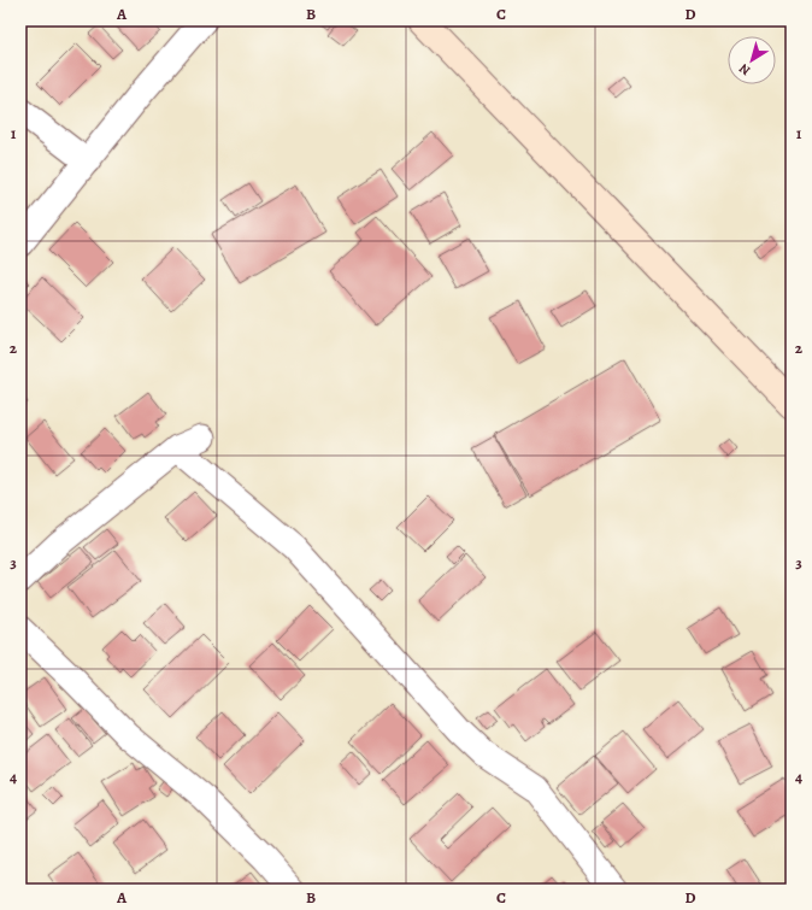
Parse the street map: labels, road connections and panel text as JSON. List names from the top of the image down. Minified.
{"north":"bottom left","grid":{"columns":["A","B","C","D"],"rows":["1","2","3","4"]}}
